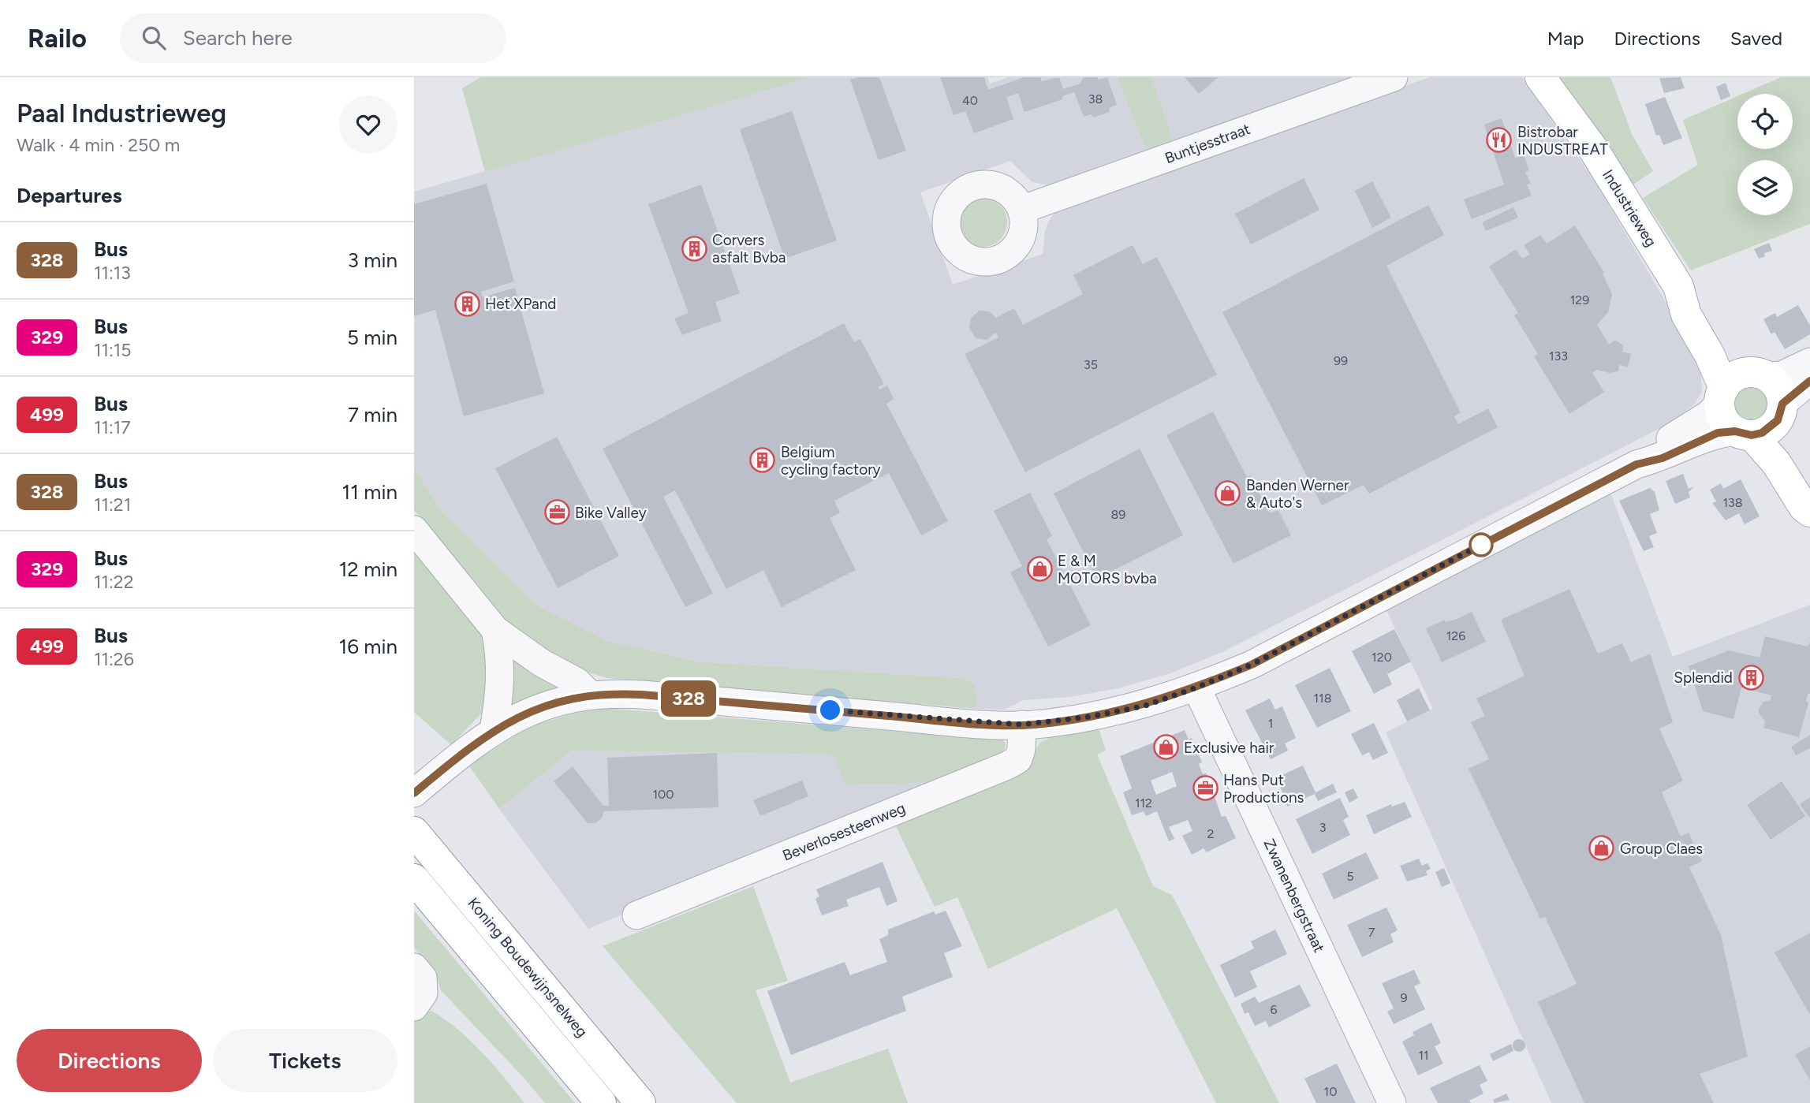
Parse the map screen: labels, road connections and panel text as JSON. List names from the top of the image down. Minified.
{"streets":{"main road":["Industrieweg","Koning Boudewijnsnelweg"],"street":["Buntjesstraat","Beverlosesteenweg","Zwanenbergstraat"]},"places":{"restaurant":["Bistrobar INDUSTREAT"],"building":["Corvers asfalt Bvba","Het XPand","Belgium cycling factory","Splendid"],"shop":["Banden Werner & Auto's","E & M MOTORS bvba","Exclusive hair","Group Claes"],"office":["Bike Valley","Hans Put Productions"]},"lines":["bus line 328"],"house_numbers":["38","40","129","133","99","35","138","89","126","120","118","1","100","112","3","2","5","7","9","6","11","10"],"page":{"header":"Railo","search":"Search here","nav":["Map","Directions","Saved"],"heading":[["Paal Industrieweg","Walk · 4 min · 250 m"],"Departures"],"on_map":"328","list":[{"mark":"328","name":"Bus","note":"11:13","value":"3 min"},{"mark":"329","name":"Bus","note":"11:15","value":"5 min"},{"mark":"499","name":"Bus","note":"11:17","value":"7 min"},{"mark":"328","name":"Bus","note":"11:21","value":"11 min"},{"mark":"329","name":"Bus","note":"11:22","value":"12 min"},{"mark":"499","name":"Bus","note":"11:26","value":"16 min"}],"buttons":["Directions","Tickets"]}}
